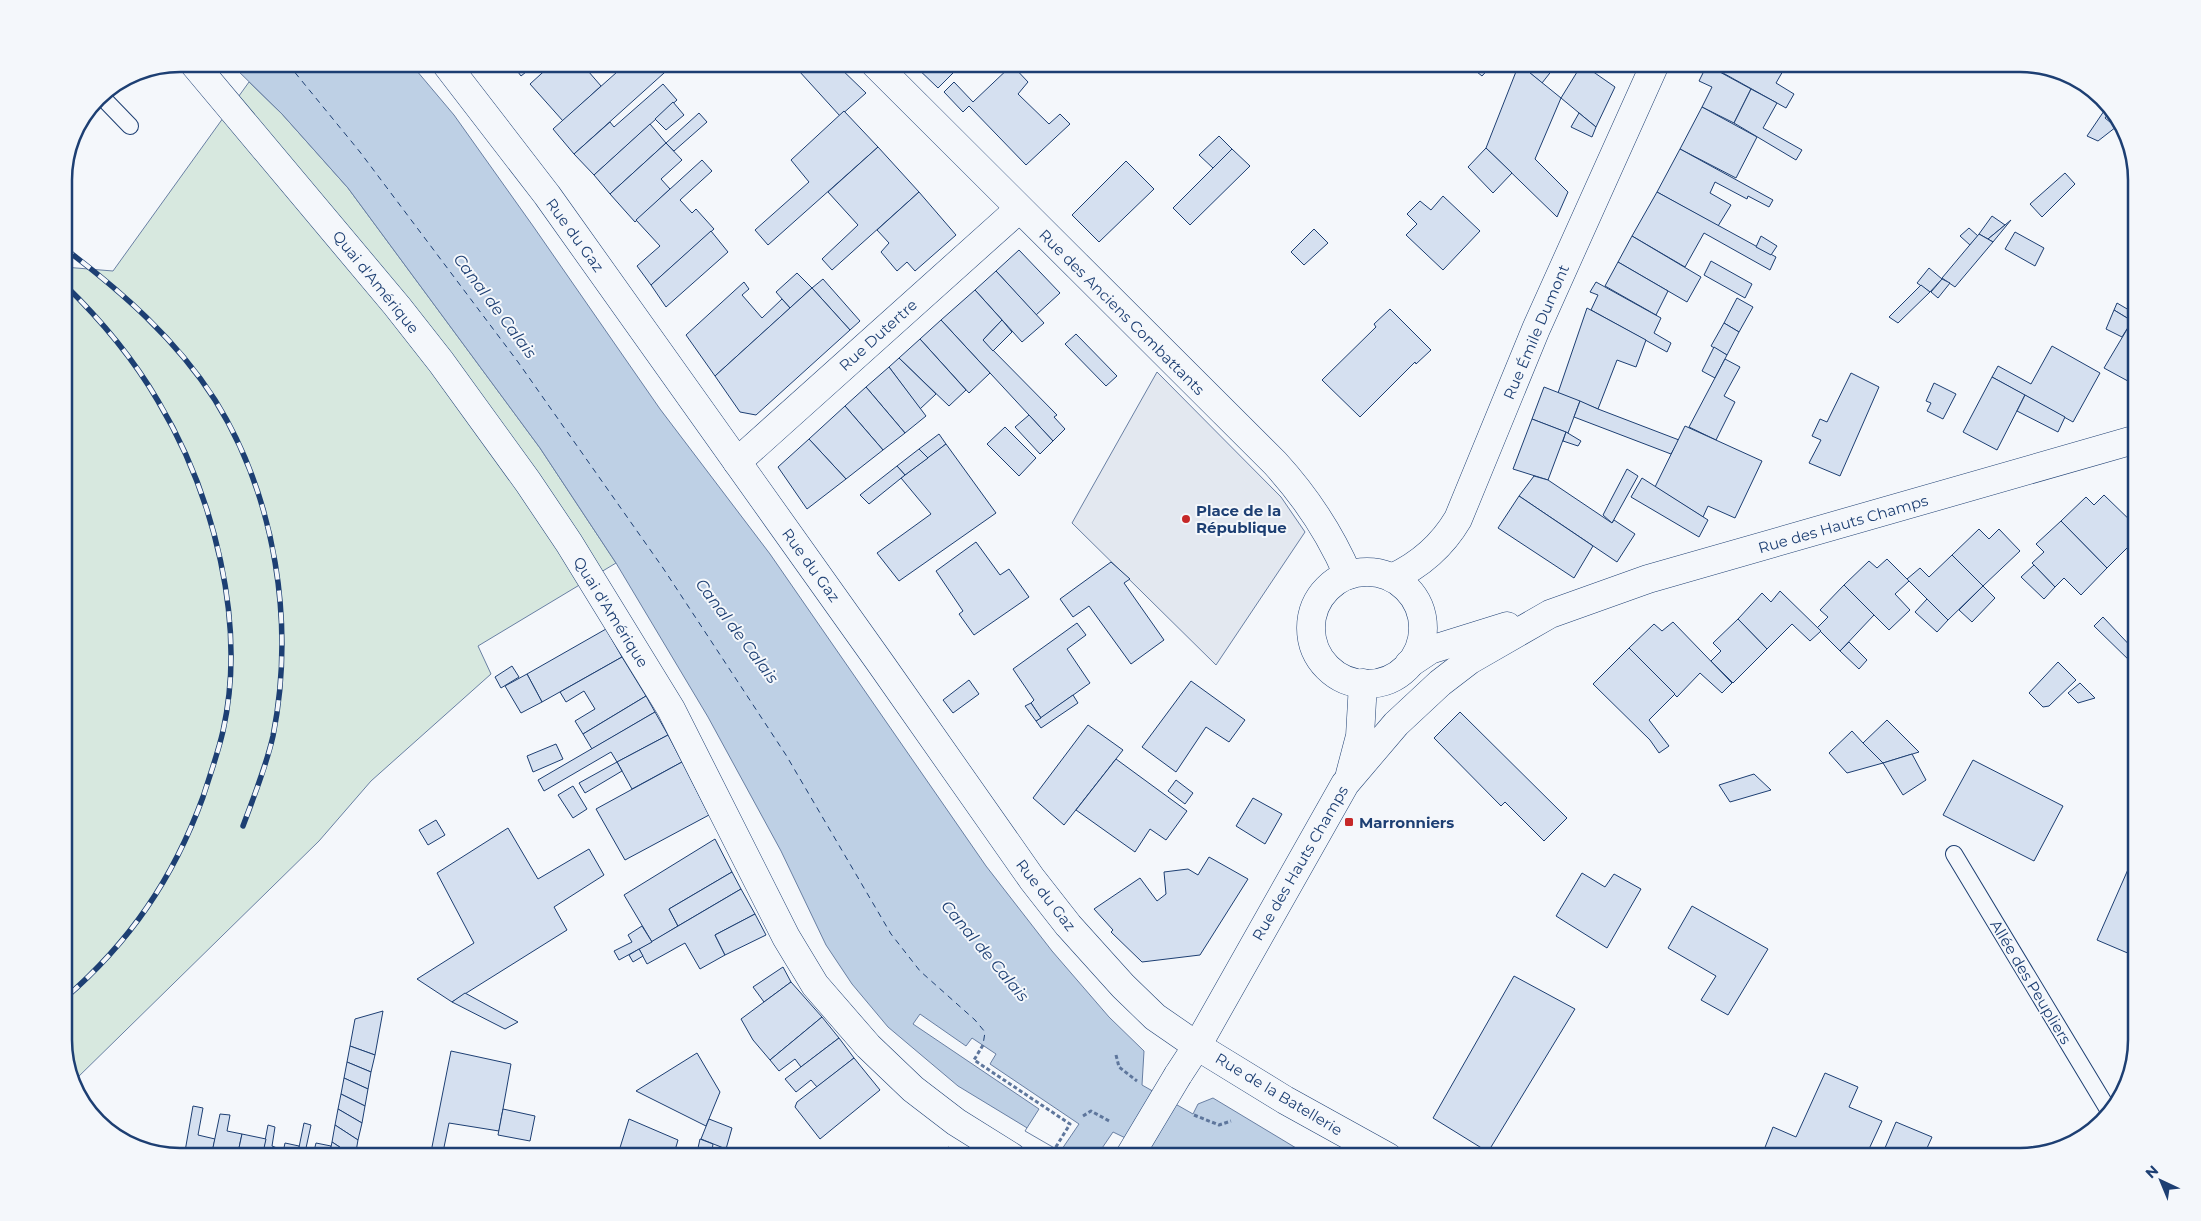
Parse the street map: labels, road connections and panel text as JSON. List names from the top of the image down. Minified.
{"streets":{"street":["Rue du Gaz","Quai d'Amérique","Rue des Anciens Combattants","Rue Émile Dumont","Rue Dutertre","Rue des Hauts Champs","Rue de la Batellerie"],"lane":["Allée des Peupliers"]},"crossings":[["Rue du Gaz","Rue Dutertre"],["Rue du Gaz","Rue des Hauts Champs"],["Rue du Gaz","Rue de la Batellerie"],["Rue des Anciens Combattants","Rue Émile Dumont"],["Rue des Anciens Combattants","Rue Dutertre"],["Rue des Anciens Combattants","Rue des Hauts Champs"],["Rue Émile Dumont","Rue des Hauts Champs"],["Rue des Hauts Champs","Rue de la Batellerie"]],"water":["Canal de Calais"],"places":{"other":["Place de la République"],"transit":["Marronniers"]},"north":"top left"}
